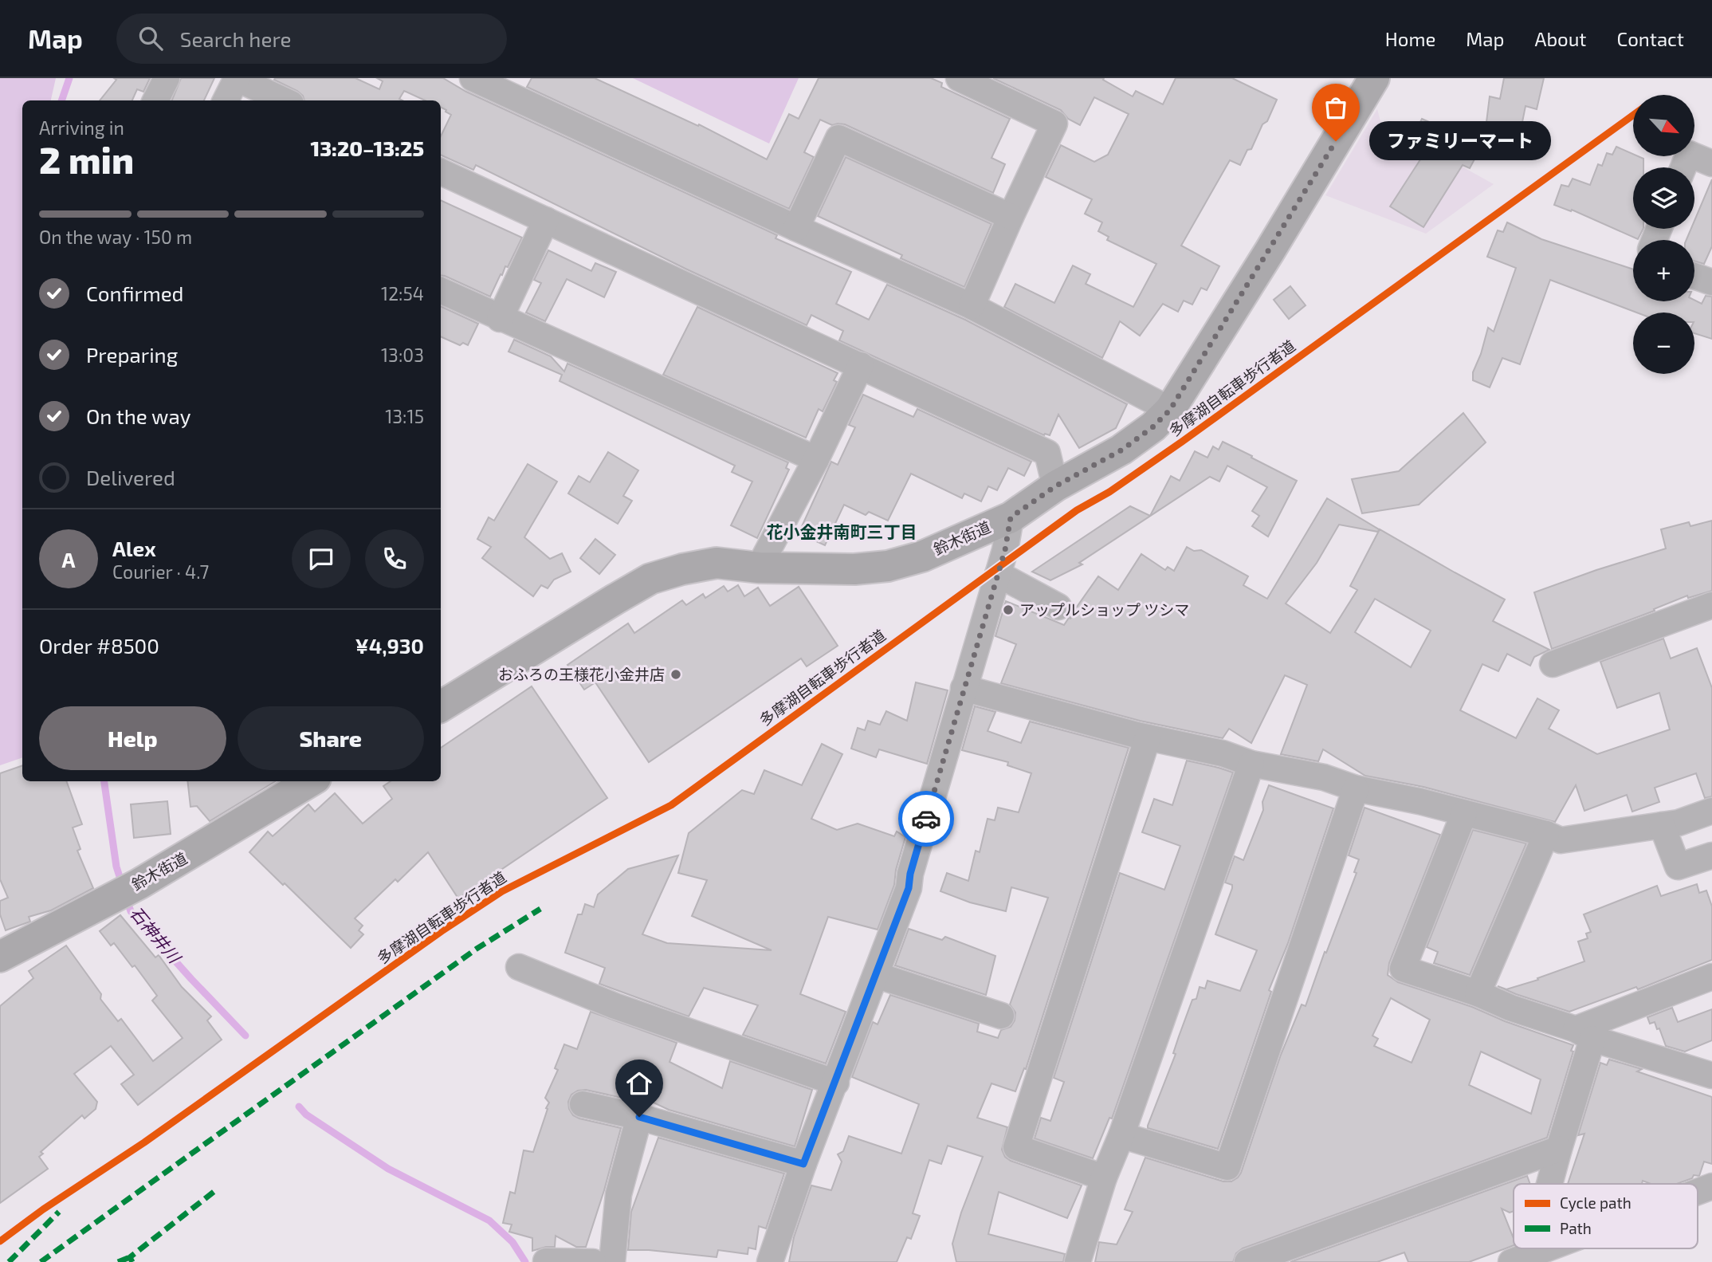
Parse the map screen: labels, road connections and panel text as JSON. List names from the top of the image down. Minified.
{"streets":{"street":["鈴木街道"],"cycle path":["多摩湖自転車歩行者道"]},"districts":["花小金井南町三丁目"],"water":["石神井川"],"places":["ファミリーマート","アップルショップ ツシマ","おふろの王様花小金井店"],"legend":["Cycle path","Path"],"north":"bottom right","page":{"header":"Map","search":"Search here","nav":["Home","Map","About","Contact"],"map_buttons":["+","−"],"heading":["2 min","Arriving in","13:20–13:25"],"panel":["Alex","Courier · 4.7","Order #8500","¥4,930"],"bubble":"ファミリーマート","bar":"On the way · 150 m","list":[["Confirmed","12:54"],["Preparing","13:03"],["On the way","13:15"],"Delivered"],"round":"A","buttons":["Help","Share"]}}
